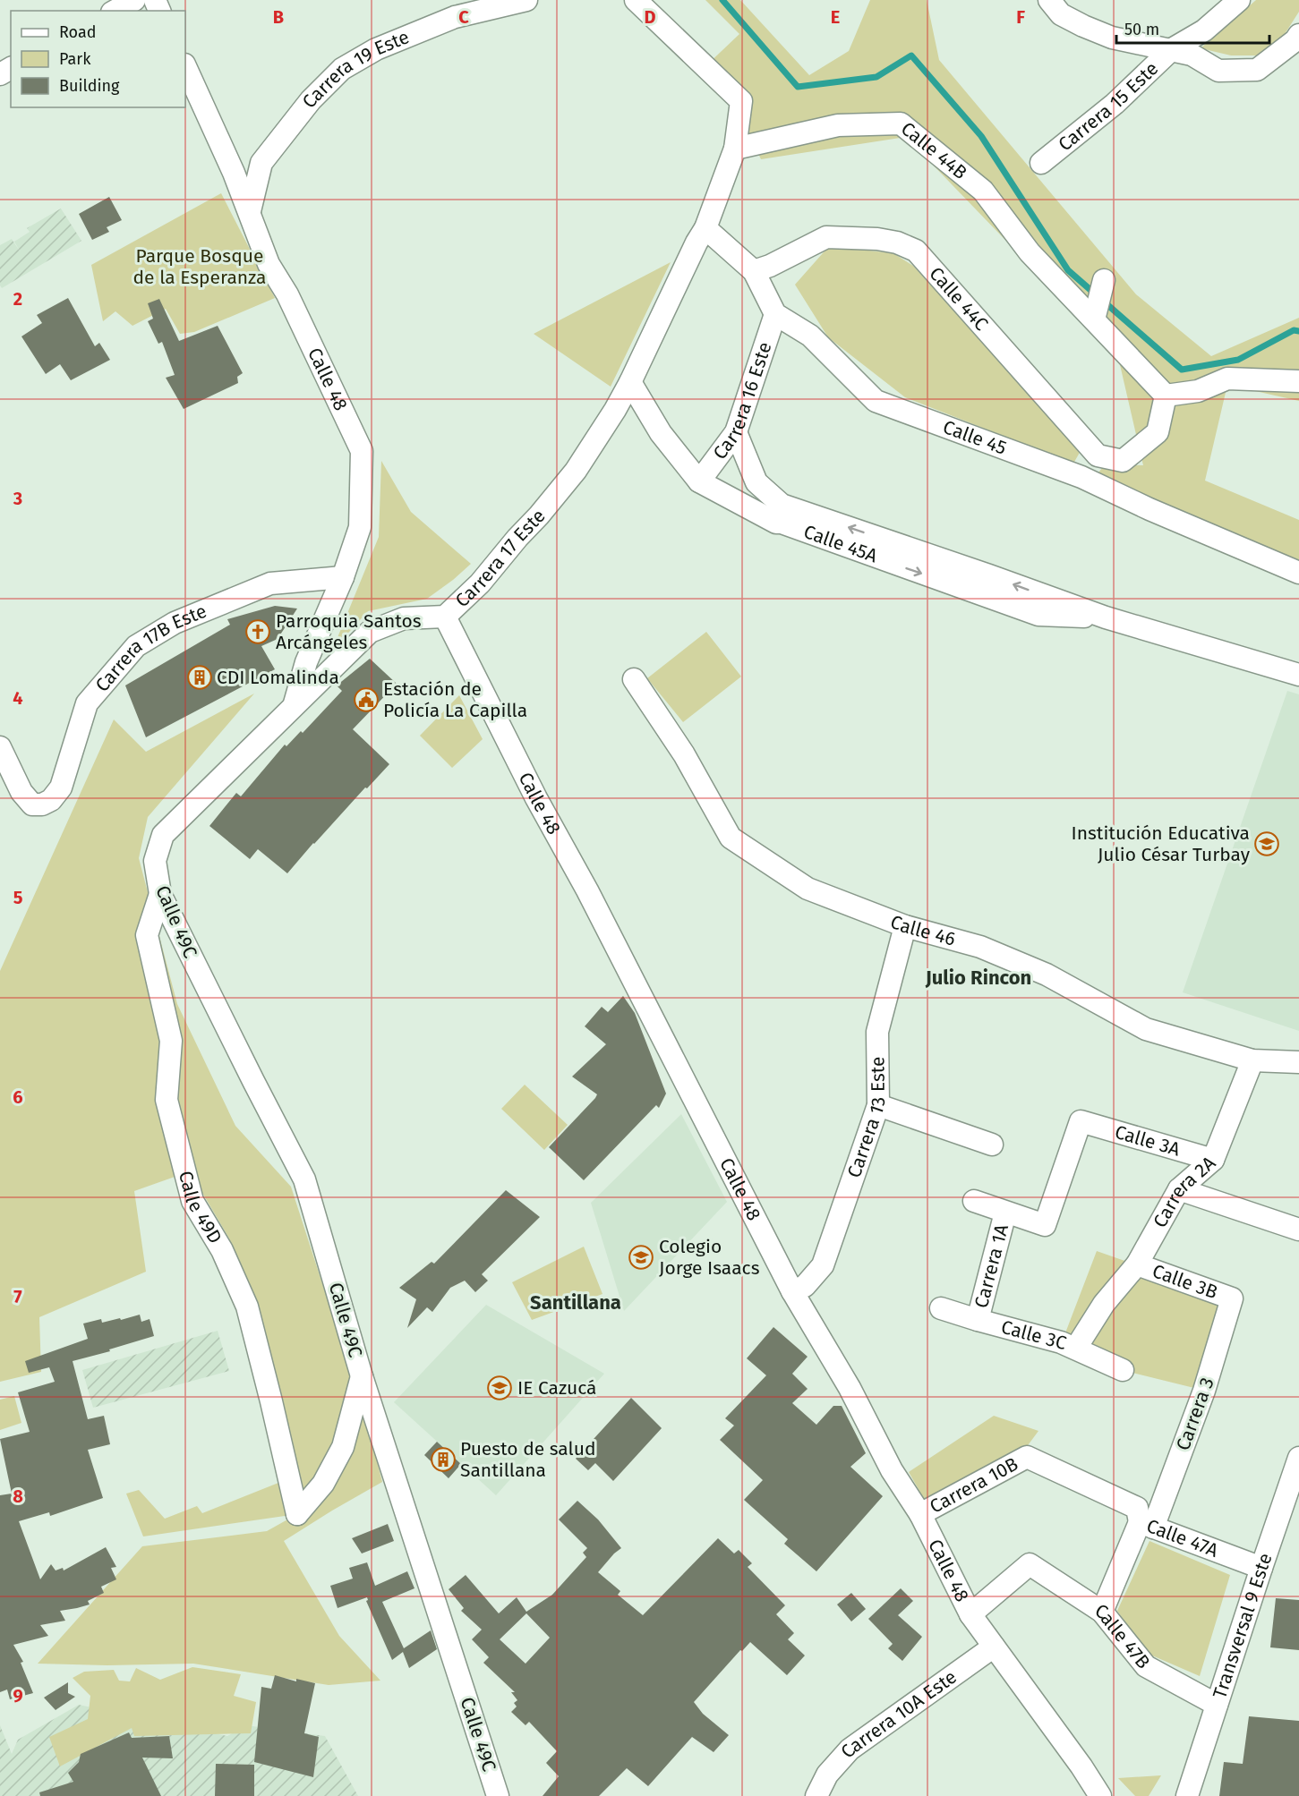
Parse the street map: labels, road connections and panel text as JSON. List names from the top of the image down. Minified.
{"streets":{"street":["Carrera 19 Este","Carrera 15 Este","Calle 44B","Calle 44C","Calle 48","Carrera 16 Este","Calle 45","Calle 45A","Carrera 17 Este","Carrera 17B Este","Calle 49C","Calle 46","Carrera 13 Este","Calle 3A","Carrera 2A","Calle 49D","Carrera 1A","Calle 3B","Calle 3C","Carrera 3","Carrera 10B","Calle 47A","Transversal 9 Este","Calle 47B","Carrera 10A Este"]},"crossings":[["Carrera 19 Este","Calle 48"],["Calle 44B","Carrera 17 Este"],["Calle 48","Carrera 17 Este"],["Calle 48","Carrera 17B Este"],["Calle 48","Carrera 13 Este"],["Calle 48","Carrera 10B"],["Calle 48","Calle 47B"],["Calle 48","Carrera 10A Este"],["Carrera 16 Este","Calle 45"],["Carrera 16 Este","Calle 45A"],["Calle 45A","Carrera 17 Este"],["Carrera 17 Este","Calle 49C"],["Calle 49C","Calle 49D"],["Calle 46","Carrera 13 Este"],["Calle 46","Carrera 2A"],["Calle 3A","Carrera 2A"],["Calle 3A","Carrera 1A"],["Carrera 2A","Calle 3B"],["Carrera 2A","Calle 3C"],["Carrera 1A","Calle 3C"],["Calle 3B","Carrera 3"],["Carrera 3","Calle 47A"],["Carrera 3","Calle 47B"],["Carrera 10B","Calle 47A"],["Calle 47A","Transversal 9 Este"],["Transversal 9 Este","Calle 47B"]],"districts":["Julio Rincon","Santillana"],"parks":["Parque Bosque de la Esperanza"],"places":{"church":["Parroquia Santos Arcángeles"],"building":["CDI Lomalinda","Puesto de salud Santillana"],"public building":["Estación de Policía La Capilla"],"school or university":["Institución Educativa Julio César Turbay","Colegio Jorge Isaacs","IE Cazucá"]},"legend":["Road","Park","Building"],"scale_bar":"50 m","grid":{"columns":["B","C","D","E","F"],"rows":["2","3","4","5","6","7","8","9"]}}
